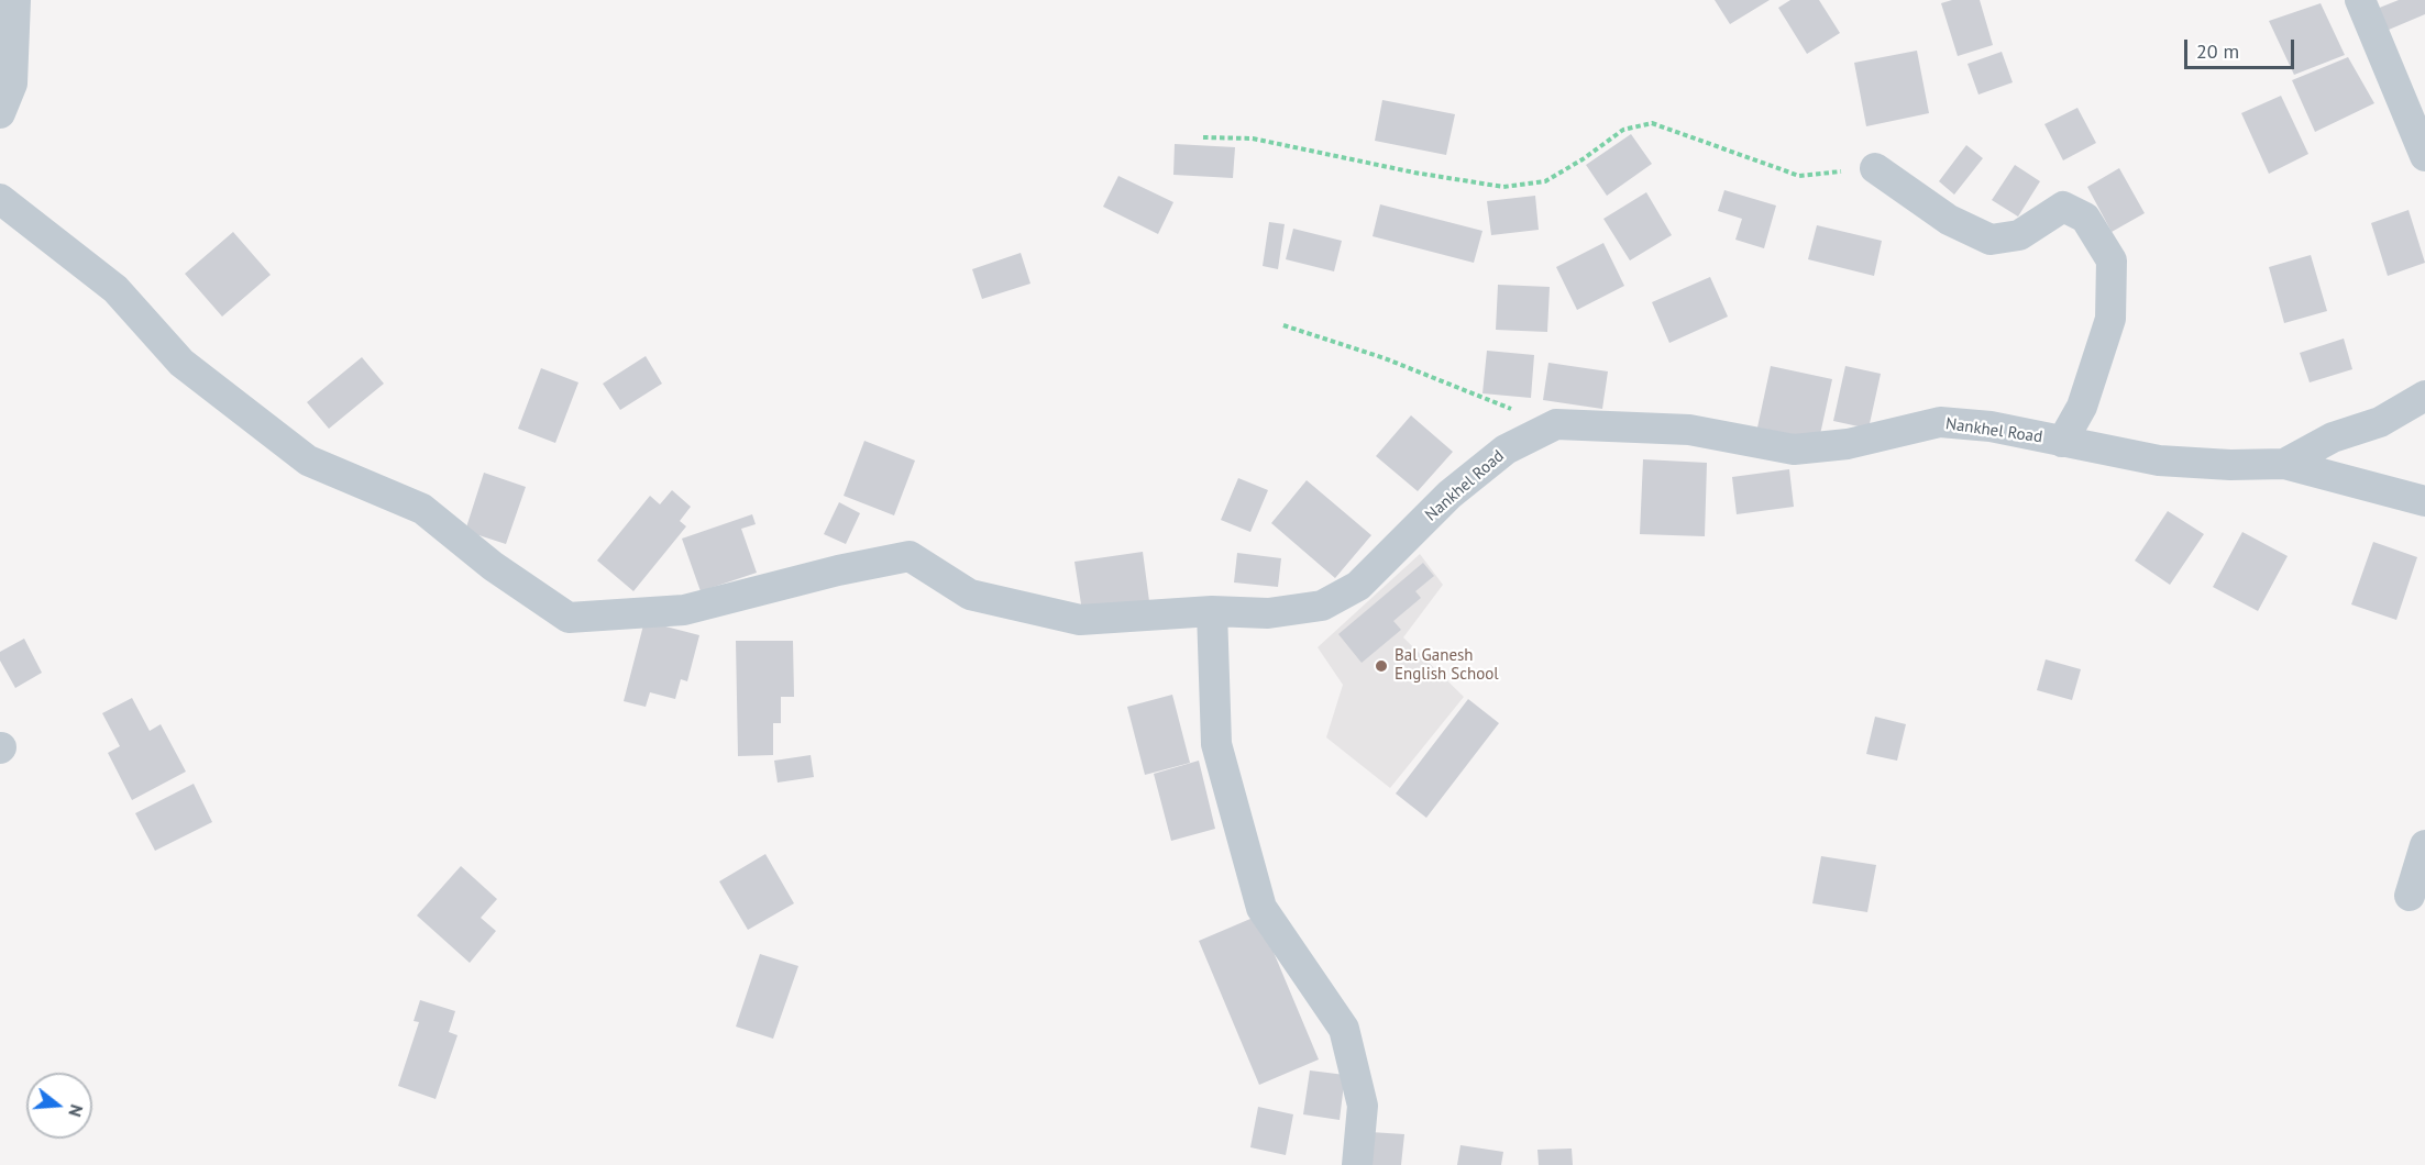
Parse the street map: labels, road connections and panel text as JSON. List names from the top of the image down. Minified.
{"streets":{"street":["Nankhel Road"]},"places":["Bal Ganesh English School"],"scale_bar":"20 m","north":"right"}
